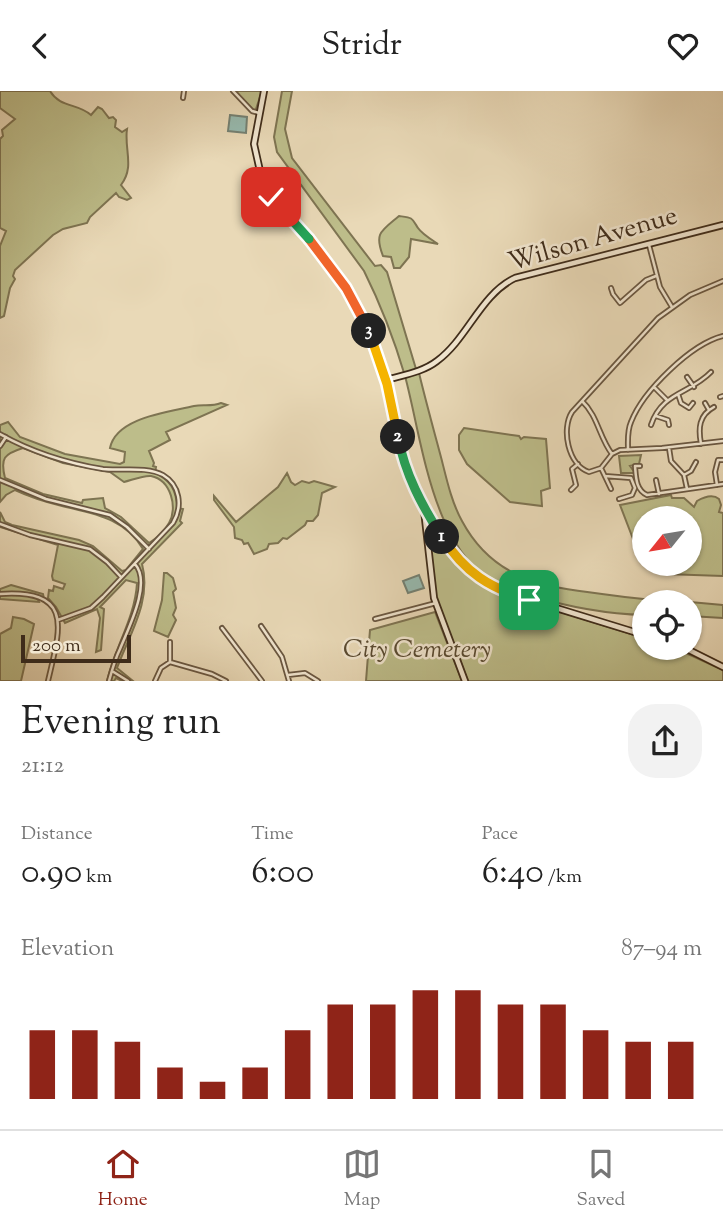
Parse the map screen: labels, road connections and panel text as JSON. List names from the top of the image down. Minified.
{"streets":{"street":["Wilson Avenue"]},"parks":["City Cemetery"],"scale_bar":"200 m","north":"bottom left","page":{"header":"Stridr","pins":["3","2","1"],"scale":"200 m","heading":["Evening run","21:12"],"stats":[["Distance","0.90 km"],["Time","6:00"],["Pace","6:40 /km"]],"chart":["Elevation","87–94 m"],"tabs":["Home","Map","Saved"]}}
